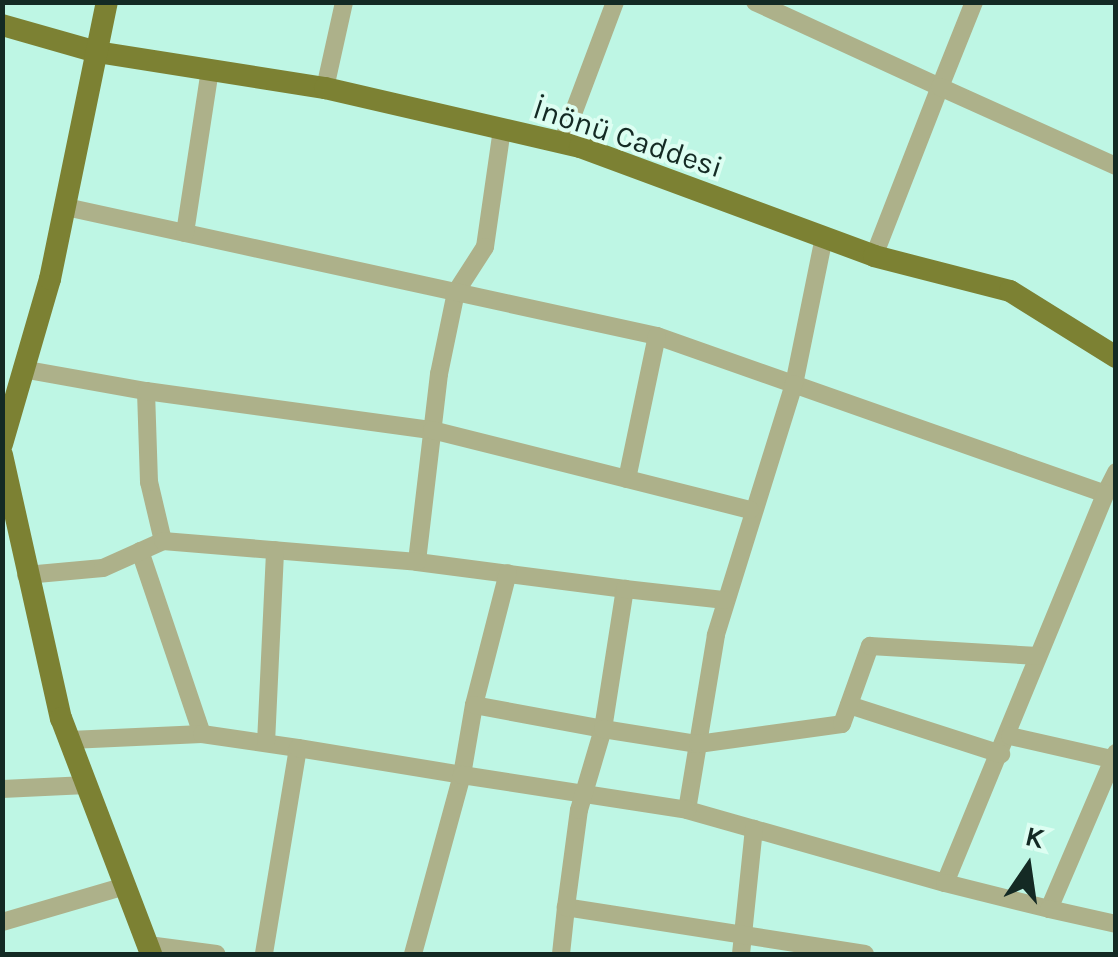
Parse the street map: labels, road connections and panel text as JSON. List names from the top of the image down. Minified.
{"streets":{"main road":["İnönü Caddesi"]},"north":"top"}
